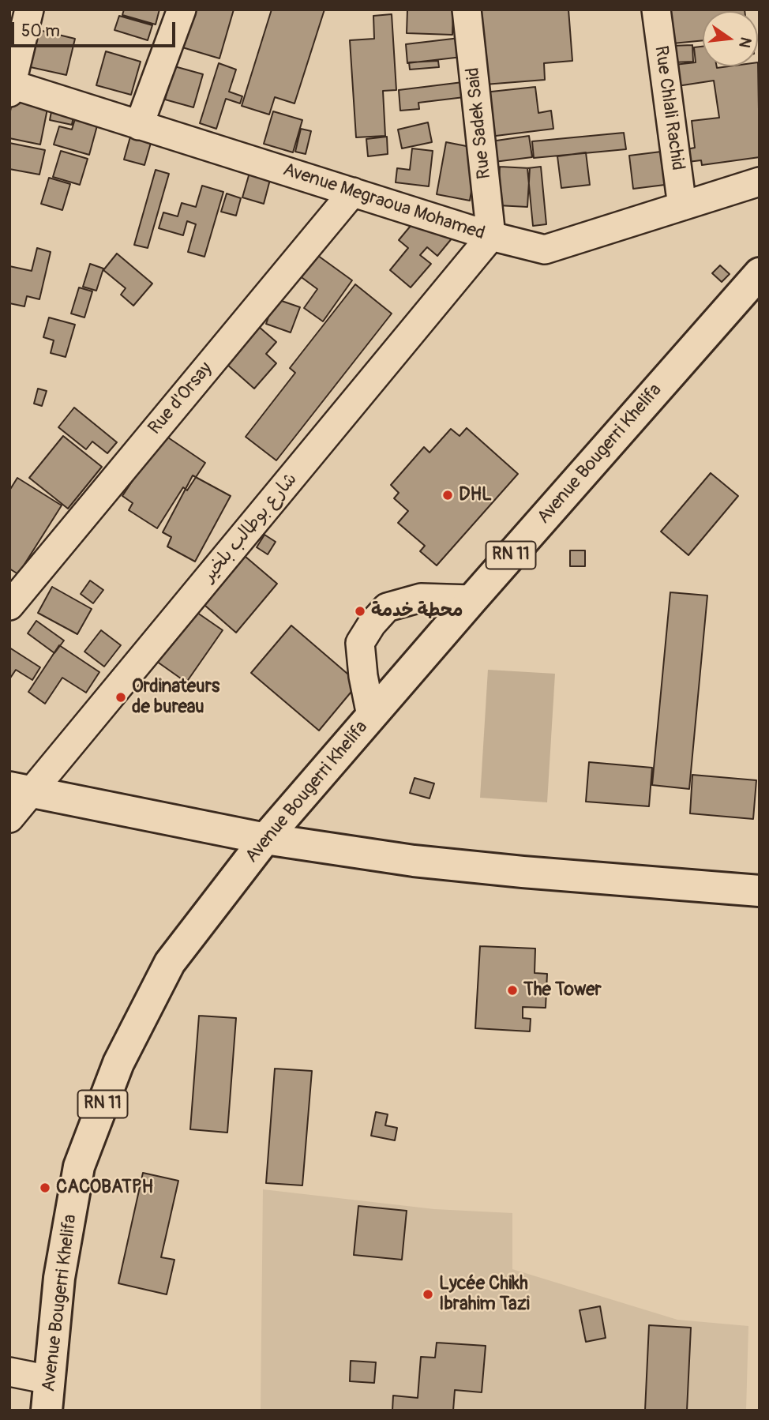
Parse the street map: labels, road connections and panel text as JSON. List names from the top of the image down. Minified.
{"streets":{"main road":["Avenue Bougerri Khelifa","RN 11"],"street":["Rue Chlali Rachid","Rue Sadek Said","Avenue Megraoua Mohamed","Rue d'Orsay","شارع بوطالب بلخير"]},"crossings":[["Rue Chlali Rachid","Avenue Megraoua Mohamed"],["Rue Sadek Said","Avenue Megraoua Mohamed"],["Rue Sadek Said","شارع بوطالب بلخير"],["Avenue Megraoua Mohamed","Rue d'Orsay"],["Avenue Megraoua Mohamed","شارع بوطالب بلخير"]],"places":["DHL","محطة خدمة","Ordinateurs de bureau","The Tower","CACOBATPH","Lycée Chikh Ibrahim Tazi"],"scale_bar":"50 m","north":"right"}
